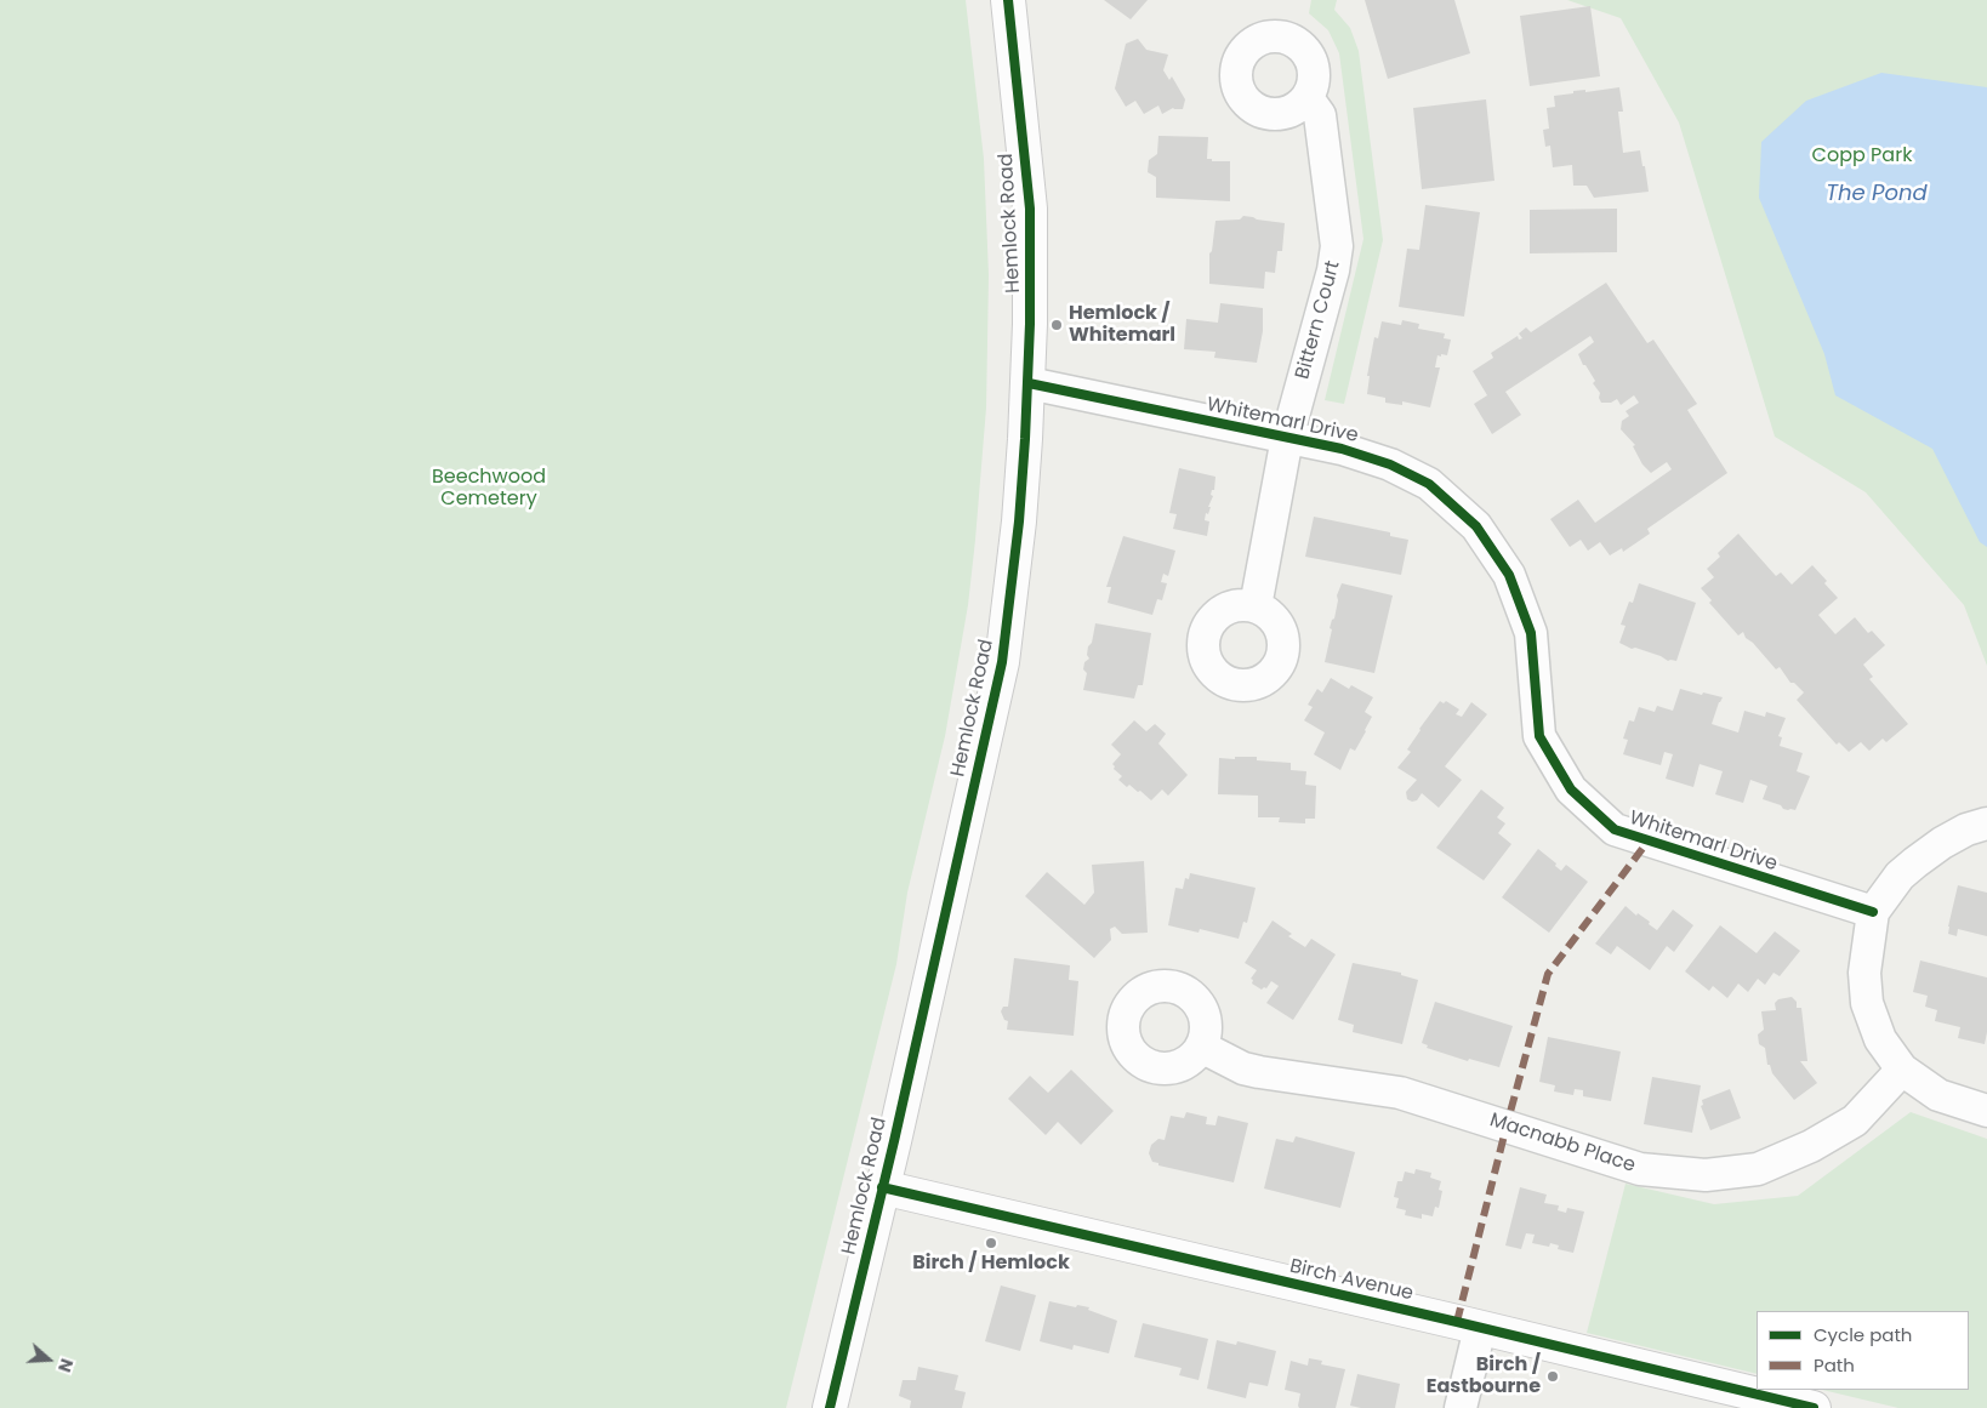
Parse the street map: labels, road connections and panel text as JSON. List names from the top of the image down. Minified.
{"streets":{"main road":["Hemlock Road","Birch Avenue"],"street":["Bittern Court","Whitemarl Drive","Macnabb Place"]},"crossings":[["Hemlock Road","Whitemarl Drive"],["Hemlock Road","Birch Avenue"],["Bittern Court","Whitemarl Drive"]],"water":["The Pond"],"parks":["Copp Park","Beechwood Cemetery"],"places":["Hemlock / Whitemarl","Birch / Hemlock","Birch / Eastbourne"],"legend":["Cycle path","Path"],"north":"right"}
